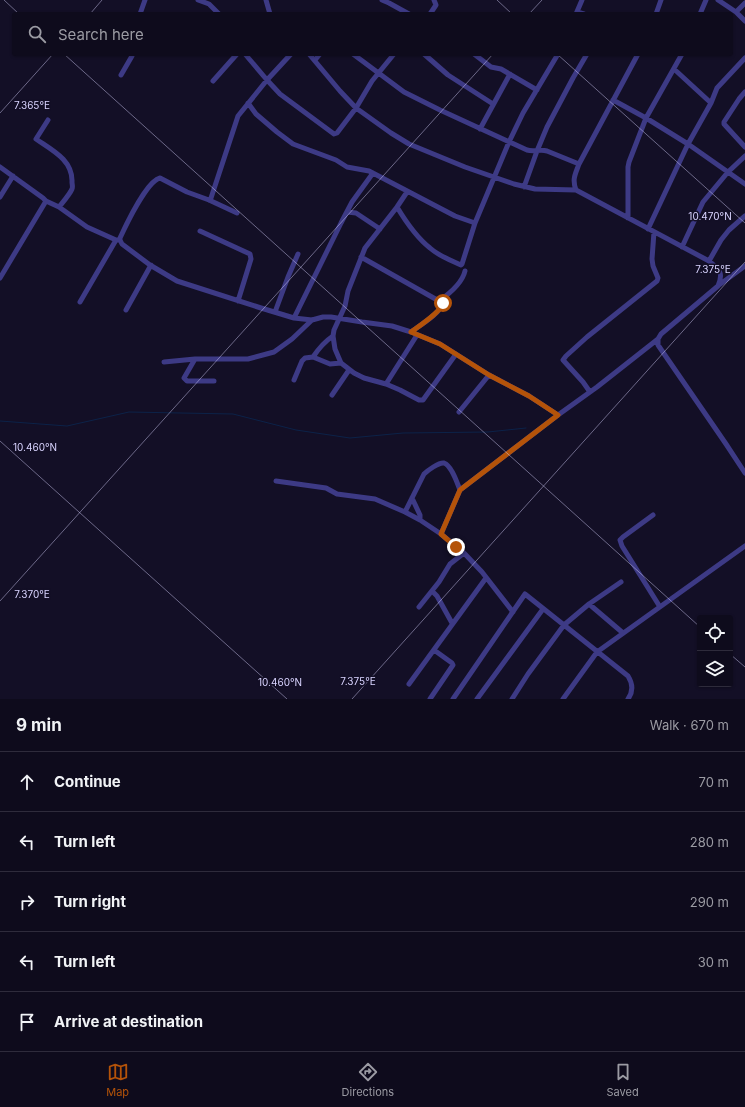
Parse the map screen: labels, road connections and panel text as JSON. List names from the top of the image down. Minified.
{"page":{"search":"Search here","heading":["9 min","Walk · 670 m"],"list":[["Continue","70 m"],["Turn left","280 m"],["Turn right","290 m"],["Turn left","30 m"],"Arrive at destination"],"nav":["Map","Directions","Saved"]},"coordinates":["7.365°E","10.470°N","7.375°E","10.460°N","7.370°E"]}
